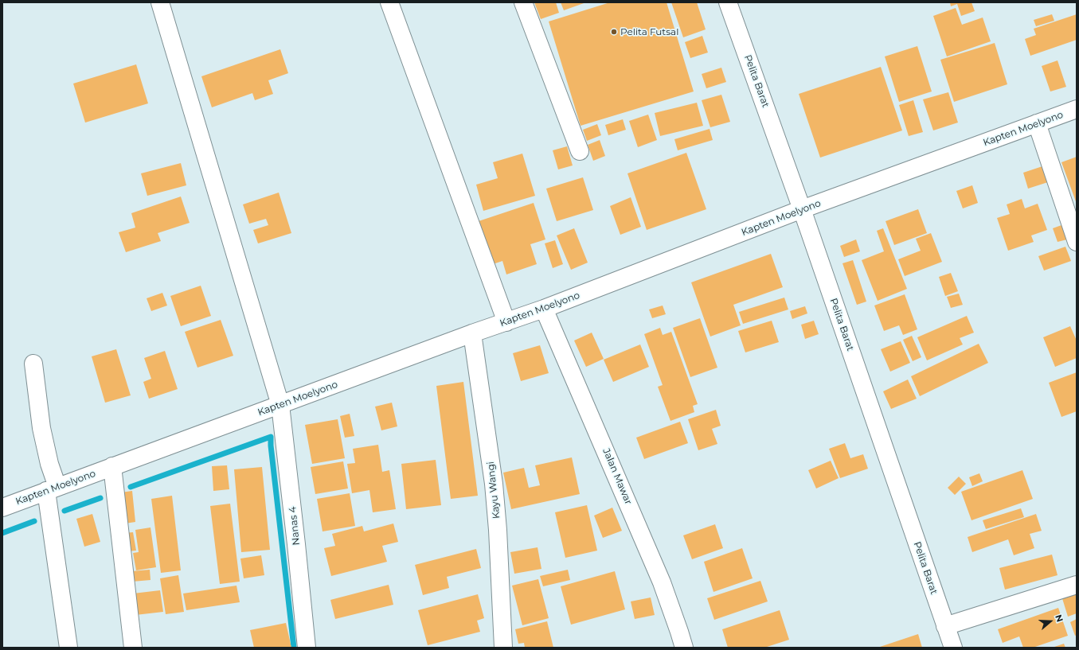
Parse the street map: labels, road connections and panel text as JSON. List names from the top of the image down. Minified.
{"streets":{"street":["Pelita Barat","Kapten Moelyono","Jalan Mawar","Kayu Wangi","Nanas 4"]},"crossings":[["Pelita Barat","Kapten Moelyono"],["Kapten Moelyono","Jalan Mawar"],["Kapten Moelyono","Kayu Wangi"],["Kapten Moelyono","Nanas 4"]],"places":["Pelita Futsal"],"north":"right"}
